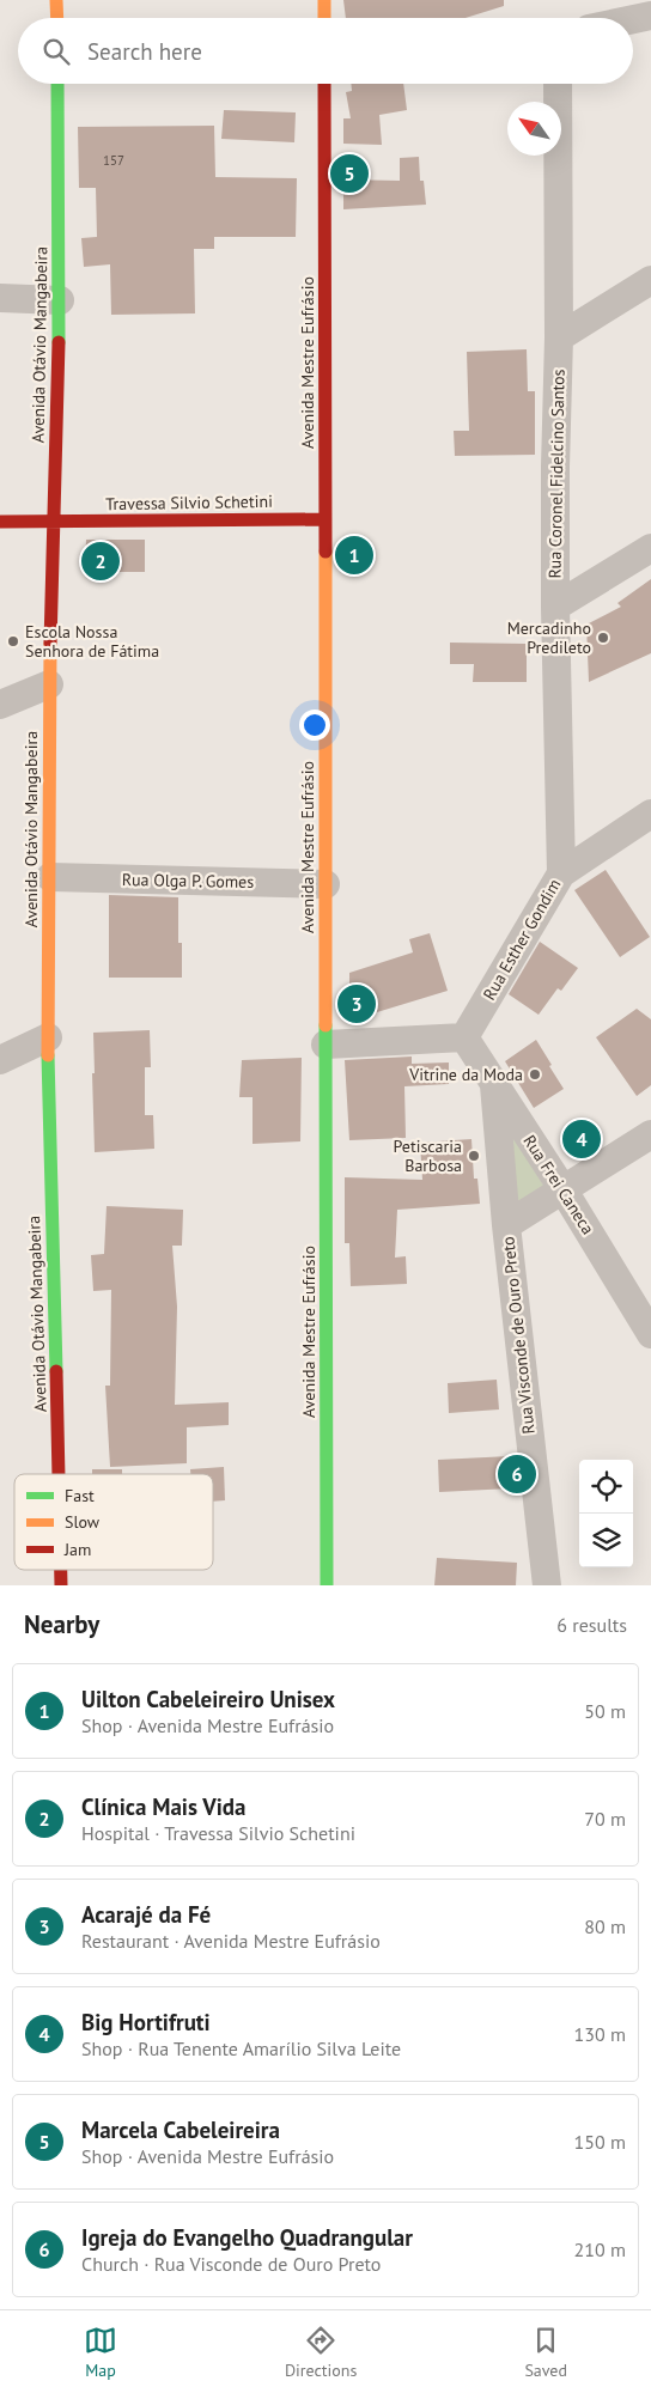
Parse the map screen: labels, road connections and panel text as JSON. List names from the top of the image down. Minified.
{"streets":{"street":["Avenida Otávio Mangabeira","Avenida Mestre Eufrásio","Rua Coronel Fidelcino Santos","Travessa Silvio Schetini","Rua Olga P. Gomes","Rua Esther Gondim","Rua Frei Caneca","Rua Visconde de Ouro Preto"]},"crossings":[["Avenida Otávio Mangabeira","Travessa Silvio Schetini"],["Avenida Otávio Mangabeira","Rua Olga P. Gomes"],["Avenida Mestre Eufrásio","Travessa Silvio Schetini"],["Avenida Mestre Eufrásio","Rua Olga P. Gomes"],["Rua Coronel Fidelcino Santos","Rua Esther Gondim"],["Rua Esther Gondim","Rua Frei Caneca"],["Rua Frei Caneca","Rua Visconde de Ouro Preto"]],"places":["Mercadinho Predileto","Escola Nossa Senhora de Fátima","Vitrine da Moda","Petiscaria Barbosa"],"house_numbers":["157"],"legend":["Fast","Slow","Jam"],"north":"top left","page":{"search":"Search here","pins":["5","1","2","3","4","6"],"heading":["Nearby","6 results"],"list":[{"mark":"1","name":"Uilton Cabeleireiro Unisex","note":"Shop · Avenida Mestre Eufrásio","value":"50 m"},{"mark":"2","name":"Clínica Mais Vida","note":"Hospital · Travessa Silvio Schetini","value":"70 m"},{"mark":"3","name":"Acarajé da Fé","note":"Restaurant · Avenida Mestre Eufrásio","value":"80 m"},{"mark":"4","name":"Big Hortifruti","note":"Shop · Rua Tenente Amarílio Silva Leite","value":"130 m"},{"mark":"5","name":"Marcela Cabeleireira","note":"Shop · Avenida Mestre Eufrásio","value":"150 m"},{"mark":"6","name":"Igreja do Evangelho Quadrangular","note":"Church · Rua Visconde de Ouro Preto","value":"210 m"}],"nav":["Map","Directions","Saved"]}}
